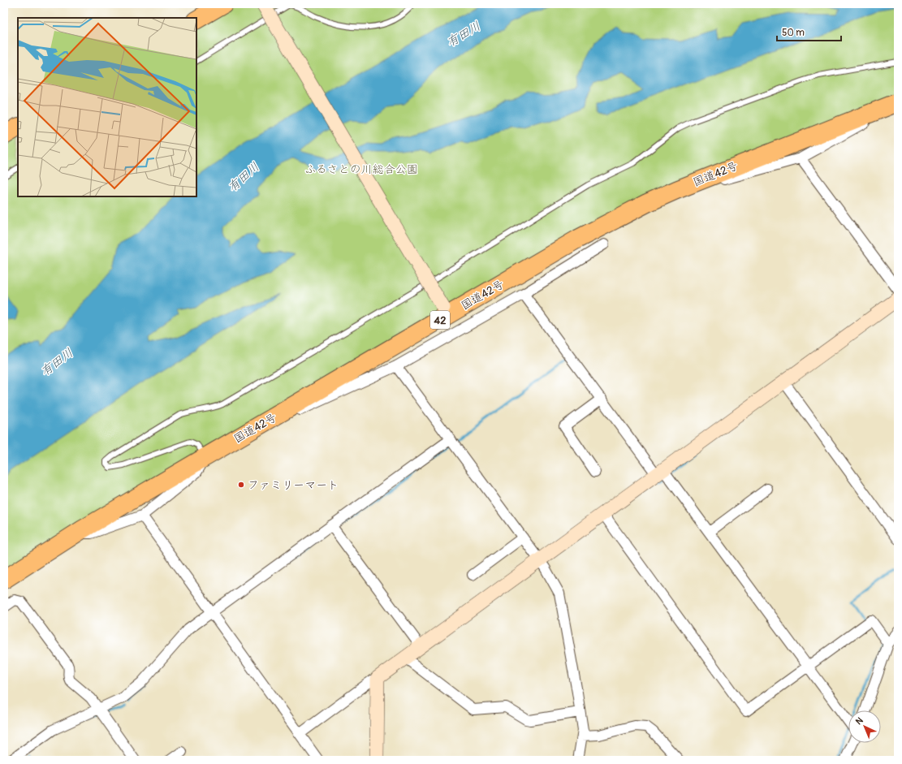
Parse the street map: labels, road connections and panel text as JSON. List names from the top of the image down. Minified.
{"streets":{"highway":["国道42号","42"]},"water":["有田川"],"parks":["ふるさとの川総合公園"],"places":["ファミリーマート"],"scale_bar":"50 m","north":"top left"}
